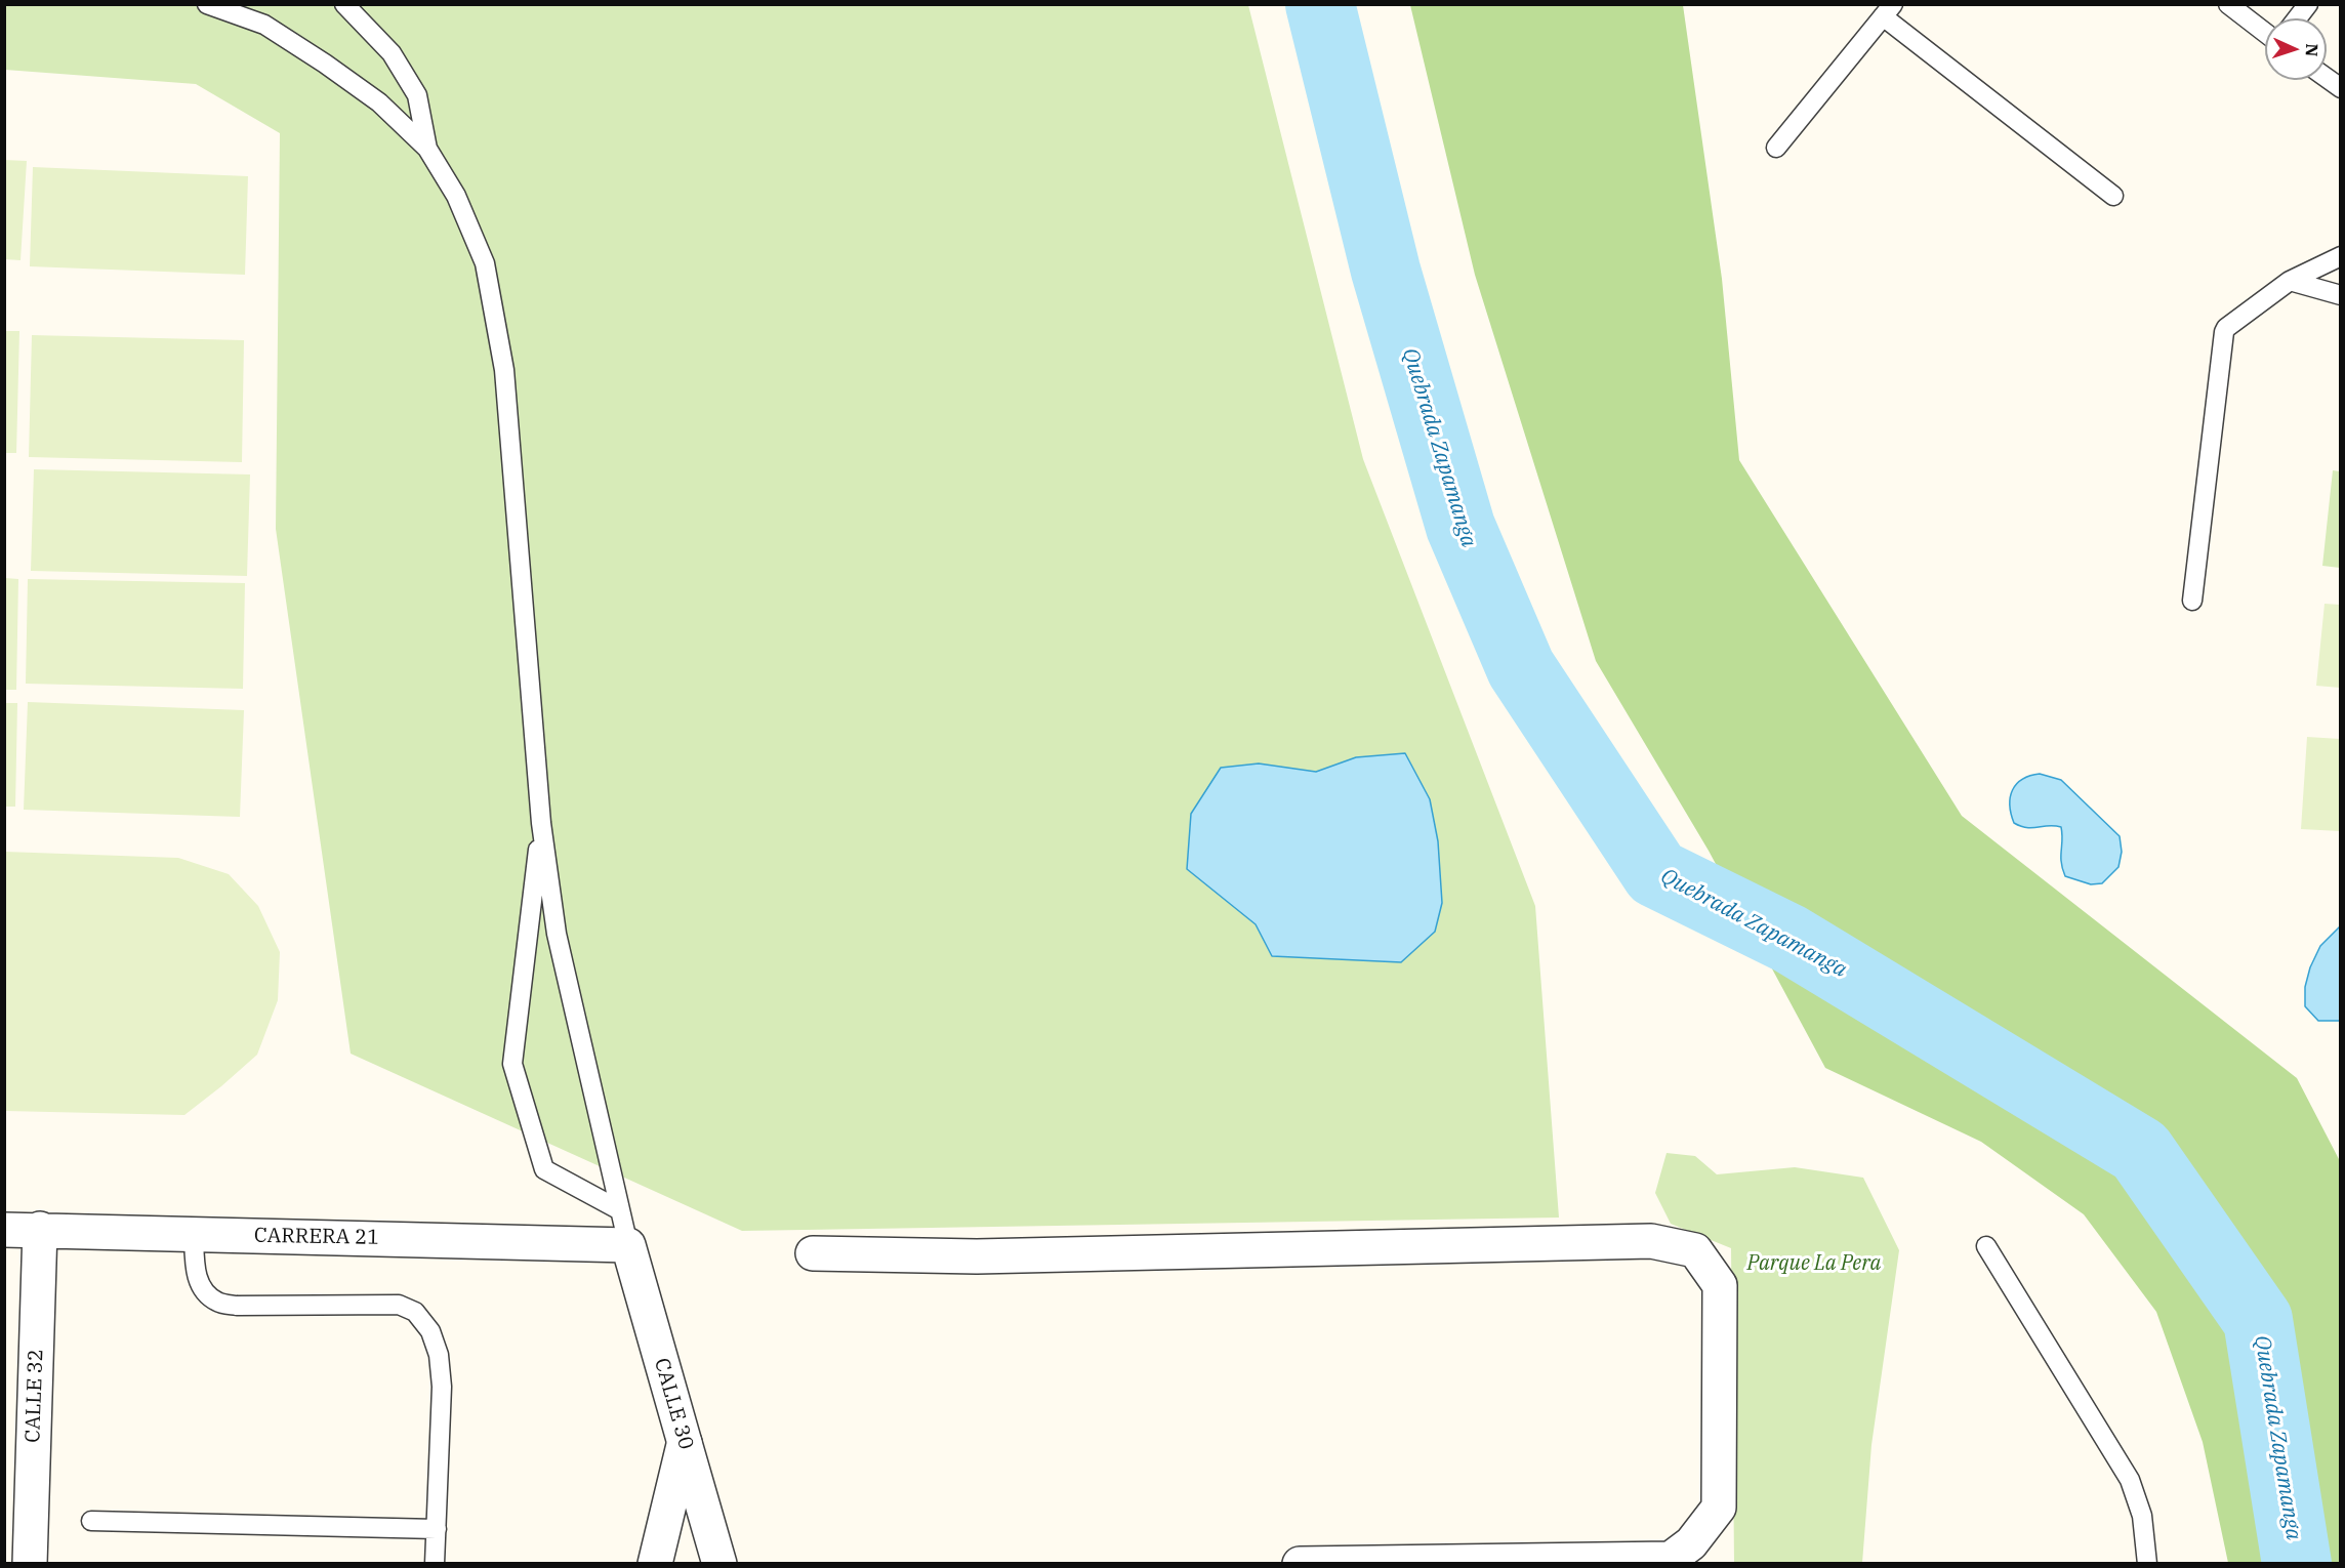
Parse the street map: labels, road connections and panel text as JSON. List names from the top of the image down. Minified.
{"streets":{"street":["CARRERA 21","CALLE 32","CALLE 30"]},"crossings":[["CARRERA 21","CALLE 32"],["CARRERA 21","CALLE 30"]],"water":["Quebrada Zapamanga"],"parks":["Parque La Pera"],"north":"right"}
